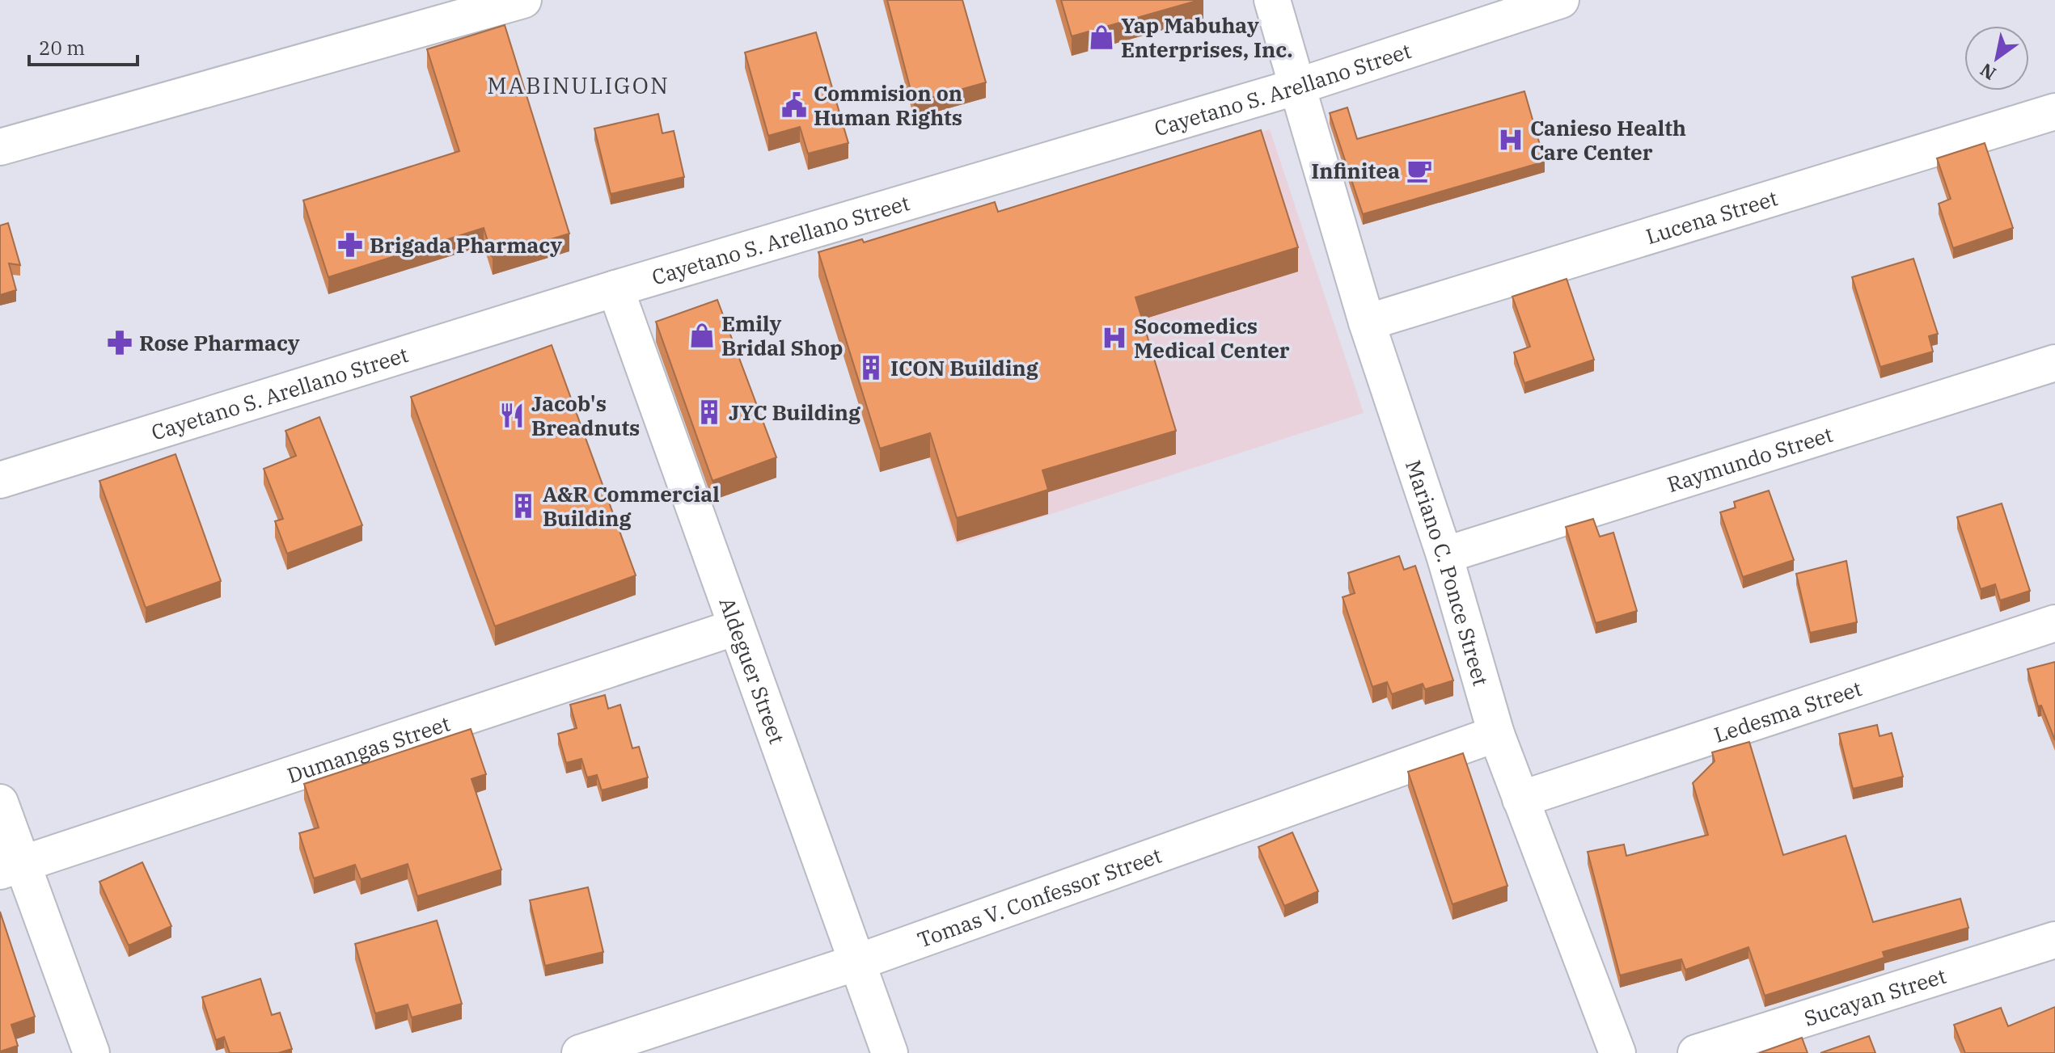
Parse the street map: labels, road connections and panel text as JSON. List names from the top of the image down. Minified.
{"streets":{"street":["Cayetano S. Arellano Street","Lucena Street","Raymundo Street","Mariano C. Ponce Street","Aldeguer Street","Ledesma Street","Dumangas Street","Tomas V. Confessor Street","Sucayan Street"]},"crossings":[["Cayetano S. Arellano Street","Mariano C. Ponce Street"],["Cayetano S. Arellano Street","Aldeguer Street"],["Lucena Street","Mariano C. Ponce Street"],["Raymundo Street","Mariano C. Ponce Street"],["Mariano C. Ponce Street","Ledesma Street"],["Mariano C. Ponce Street","Tomas V. Confessor Street"],["Aldeguer Street","Dumangas Street"],["Aldeguer Street","Tomas V. Confessor Street"]],"districts":["MABINULIGON"],"places":{"shop":["Yap Mabuhay Enterprises, Inc.","Emily Bridal Shop"],"public building":["Commision on Human Rights"],"hospital":["Canieso Health Care Center","Socomedics Medical Center"],"cafe":["Infinitea"],"pharmacy":["Brigada Pharmacy","Rose Pharmacy"],"building":["ICON Building","JYC Building","A&R Commercial Building"],"restaurant":["Jacob's Breadnuts"]},"scale_bar":"20 m","north":"bottom left"}
